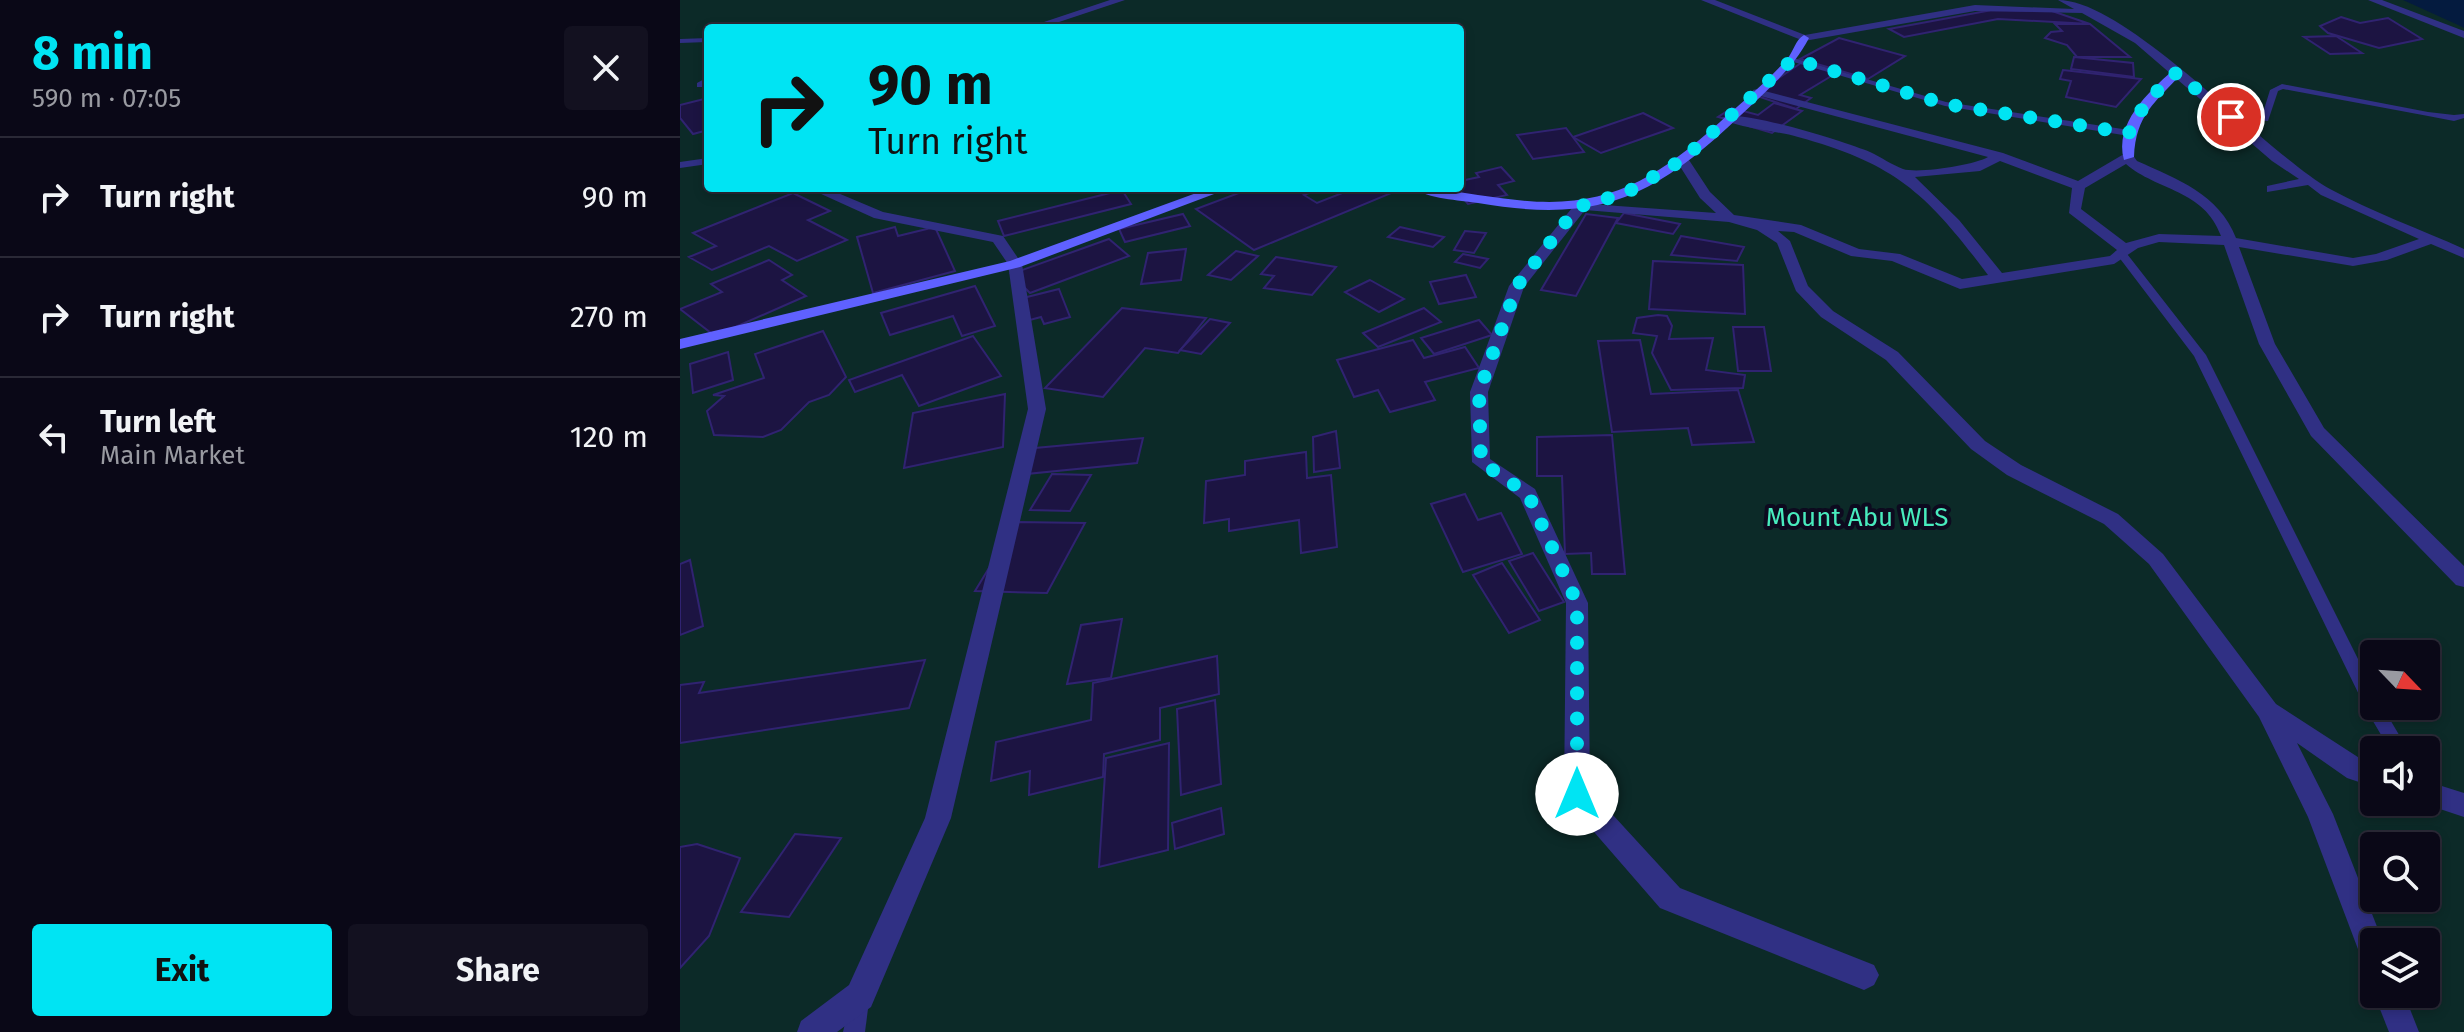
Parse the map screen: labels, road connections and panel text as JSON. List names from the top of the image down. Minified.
{"parks":["Mount Abu WLS"],"north":"bottom right","page":{"heading":["8 min","590 m · 07:05"],"turn":["90 m","Turn right"],"list":[{"name":"Turn right","value":"90 m"},{"name":"Turn right","value":"270 m"},{"name":"Turn left","note":"Main Market","value":"120 m"}],"buttons":["Exit","Share"]}}
